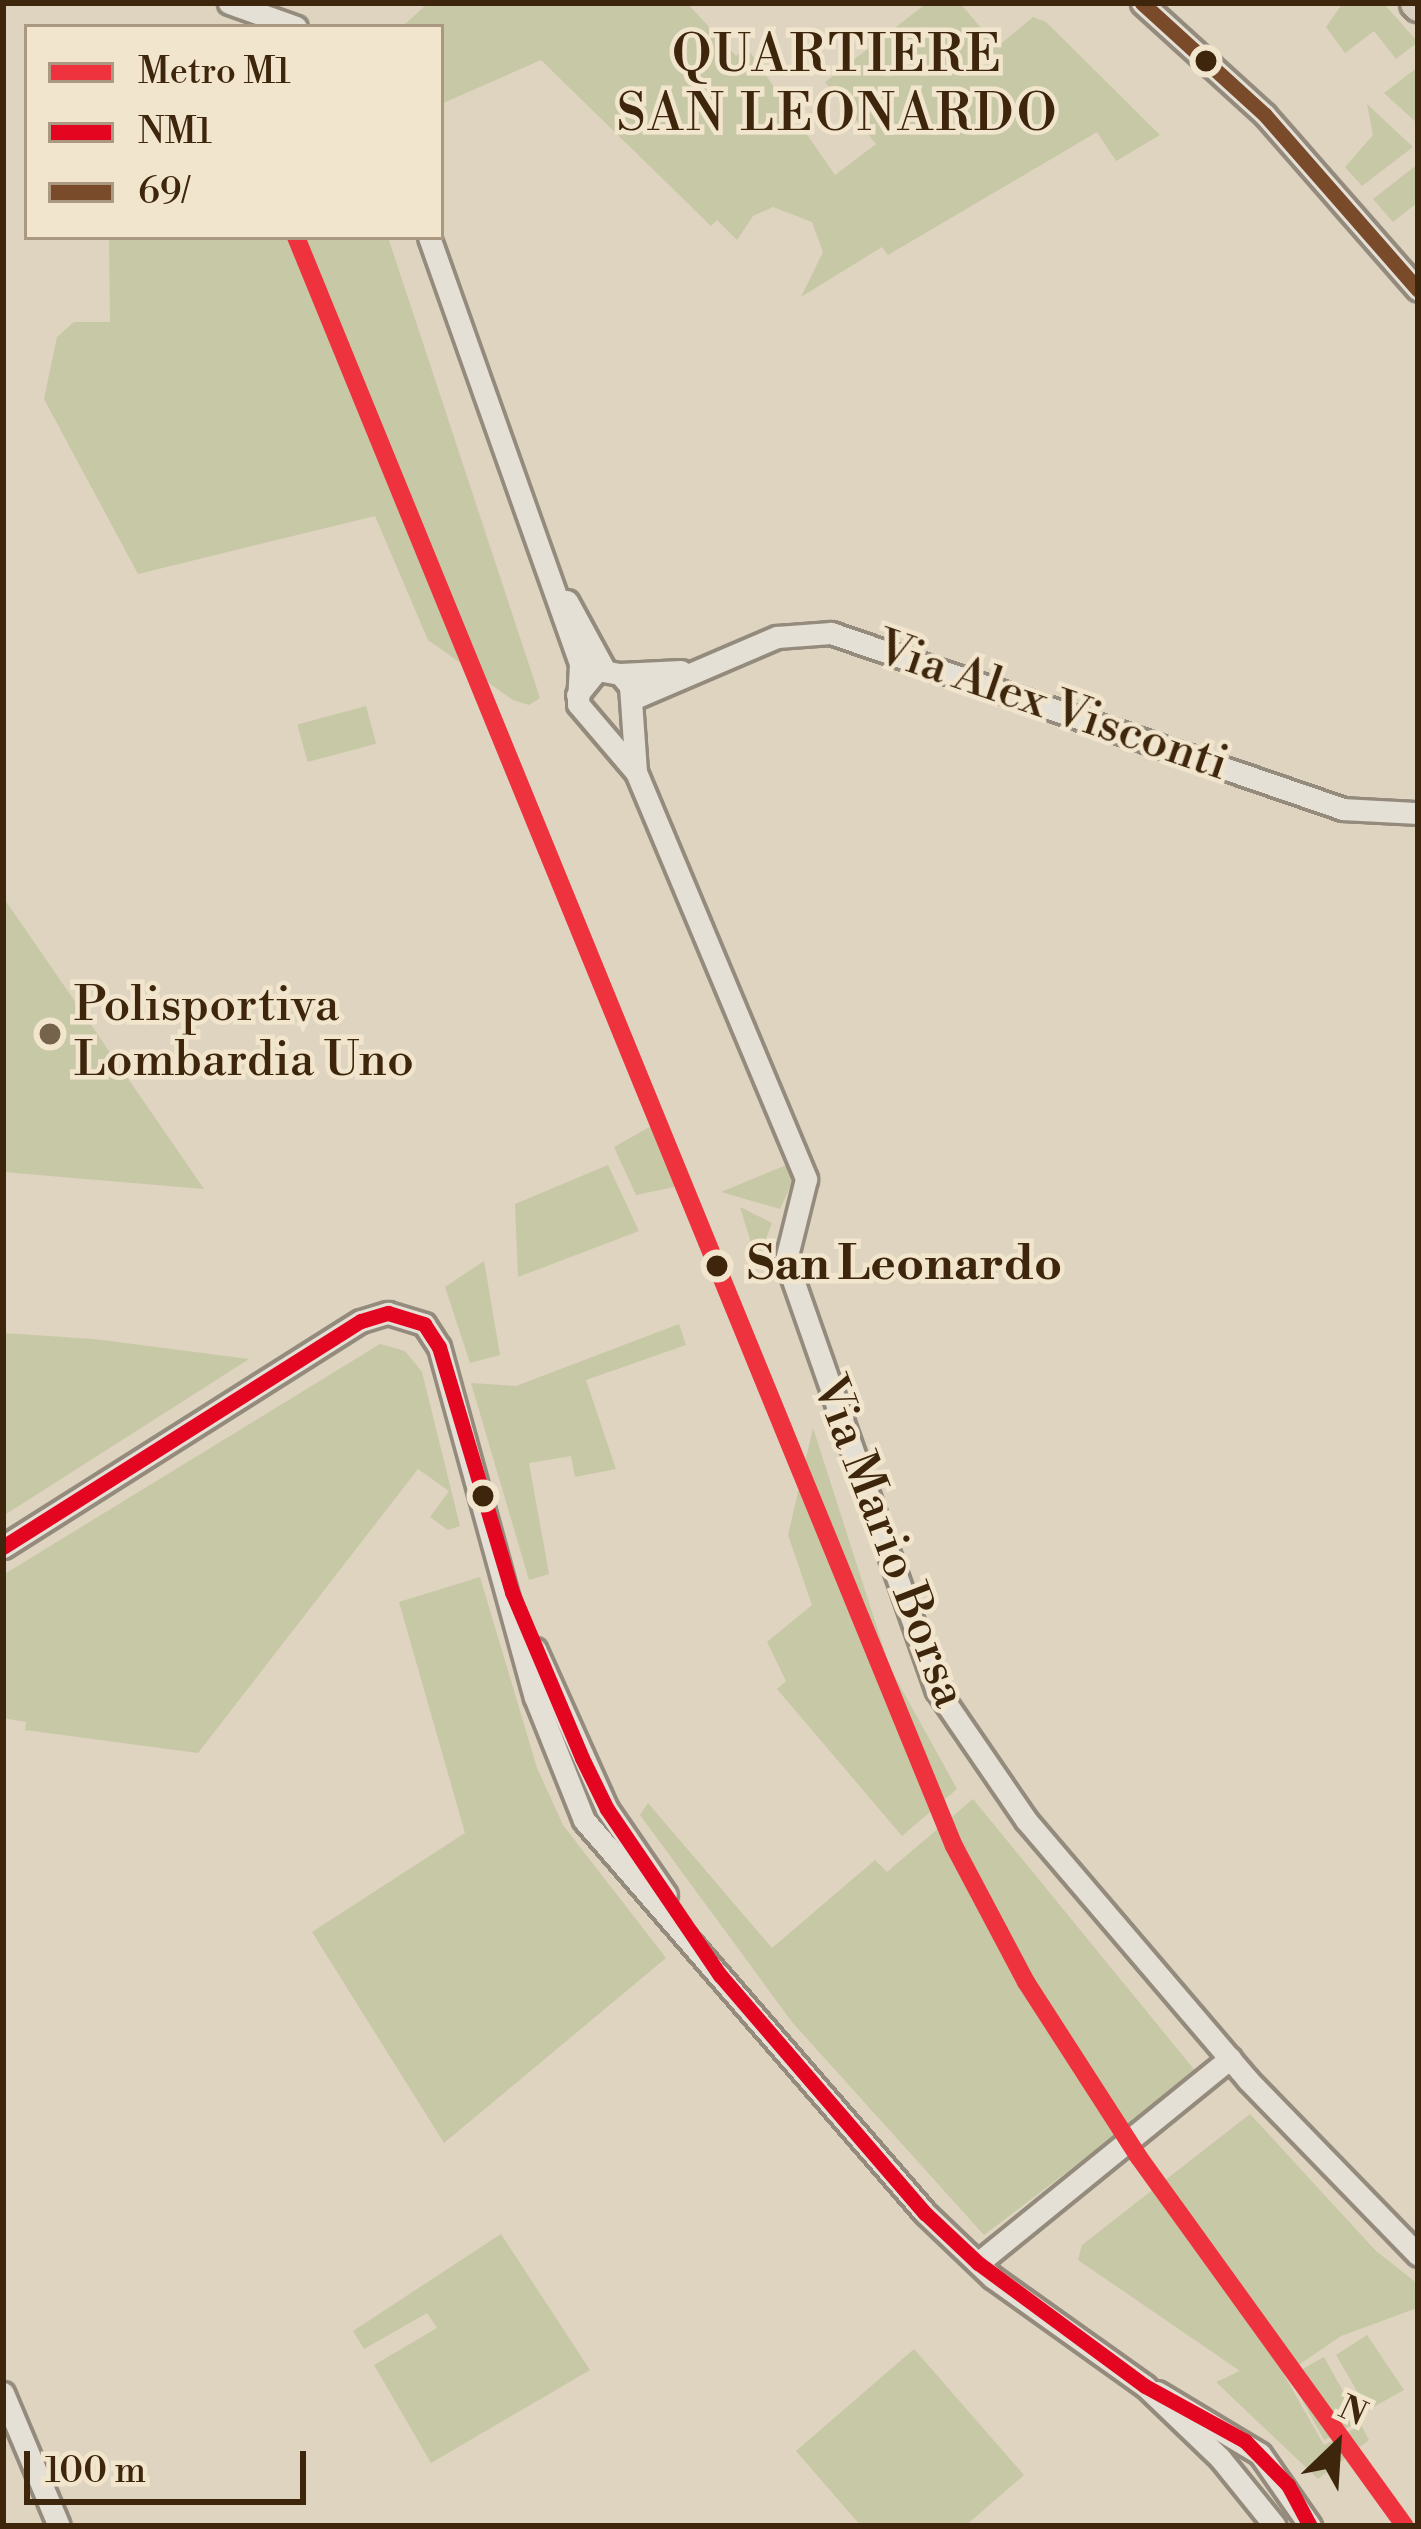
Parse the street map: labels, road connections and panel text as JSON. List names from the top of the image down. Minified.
{"streets":{"street":["Via Alex Visconti","Via Mario Borsa"]},"crossings":[["Via Alex Visconti","Via Mario Borsa"]],"districts":["QUARTIERE SAN LEONARDO"],"places":["Polisportiva Lombardia Uno","San Leonardo"],"lines":["transit line 69/","metro line M1","transit line NM1"],"legend":["Metro M1","NM1","69/"],"scale_bar":"100 m","north":"top right"}
